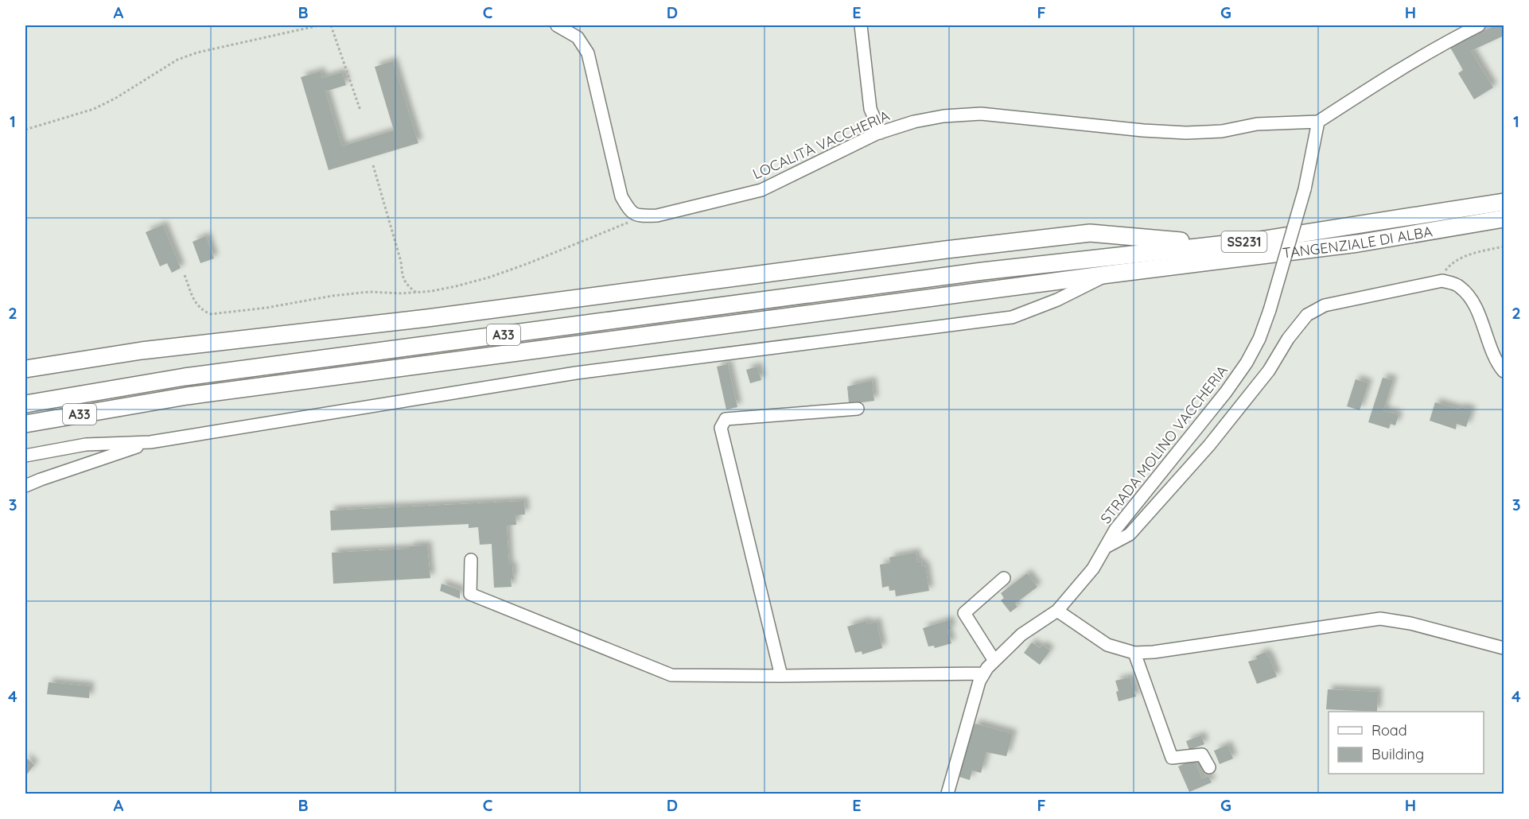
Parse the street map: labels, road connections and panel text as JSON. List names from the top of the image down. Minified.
{"streets":{"highway":["SS231","TANGENZIALE DI ALBA","A33"],"street":["LOCALITÀ VACCHERIA","STRADA MOLINO VACCHERIA"]},"crossings":[["LOCALITÀ VACCHERIA","STRADA MOLINO VACCHERIA"],["SS231","A33"],["TANGENZIALE DI ALBA","A33"]],"legend":["Road","Building"],"grid":{"columns":["A","B","C","D","E","F","G","H"],"rows":["1","2","3","4"]}}
